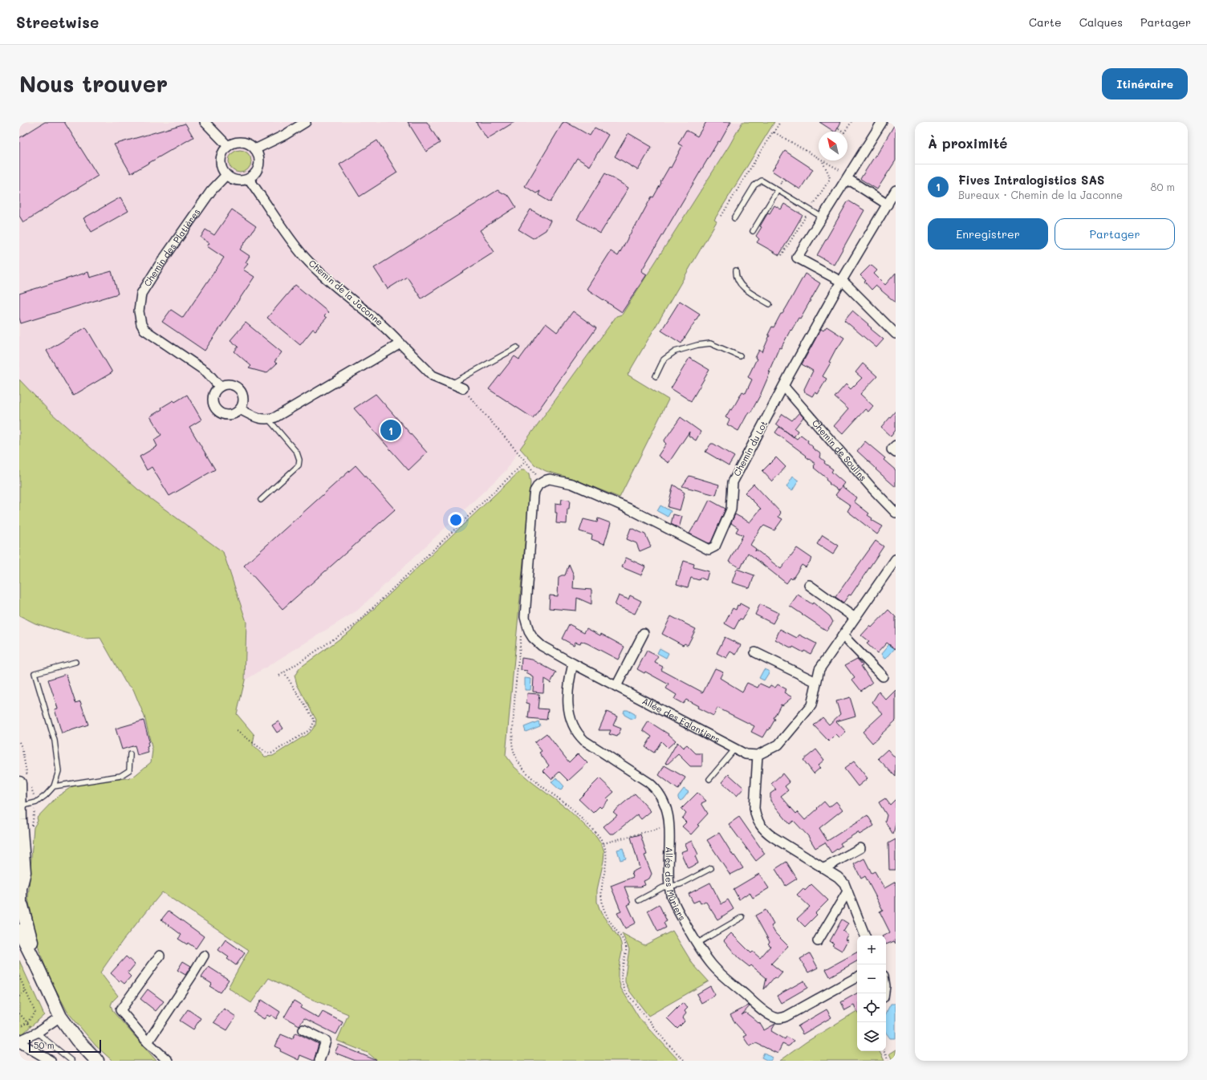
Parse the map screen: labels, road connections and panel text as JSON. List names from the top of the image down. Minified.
{"streets":{"street":["Chemin des Platières","Chemin de la Jaconne","Chemin du Lot","Chemin de Soulins","Allée des Églantiers","Allée des Mûriers"]},"crossings":[["Chemin des Platières","Chemin de la Jaconne"],["Chemin du Lot","Chemin de Soulins"],["Chemin du Lot","Allée des Églantiers"],["Allée des Églantiers","Allée des Mûriers"]],"scale_bar":"50 m","north":"top left","page":{"header":"Streetwise","nav":["Carte","Calques","Partager"],"buttons":["Itinéraire",["Enregistrer","Partager"]],"title":"Nous trouver","heading":"À proximité","list":[{"mark":"1","name":"Fives Intralogistics SAS","note":"Bureaux · Chemin de la Jaconne","value":"80 m"}],"pins":"1","map_buttons":["+","−"],"scale":"50 m"}}
